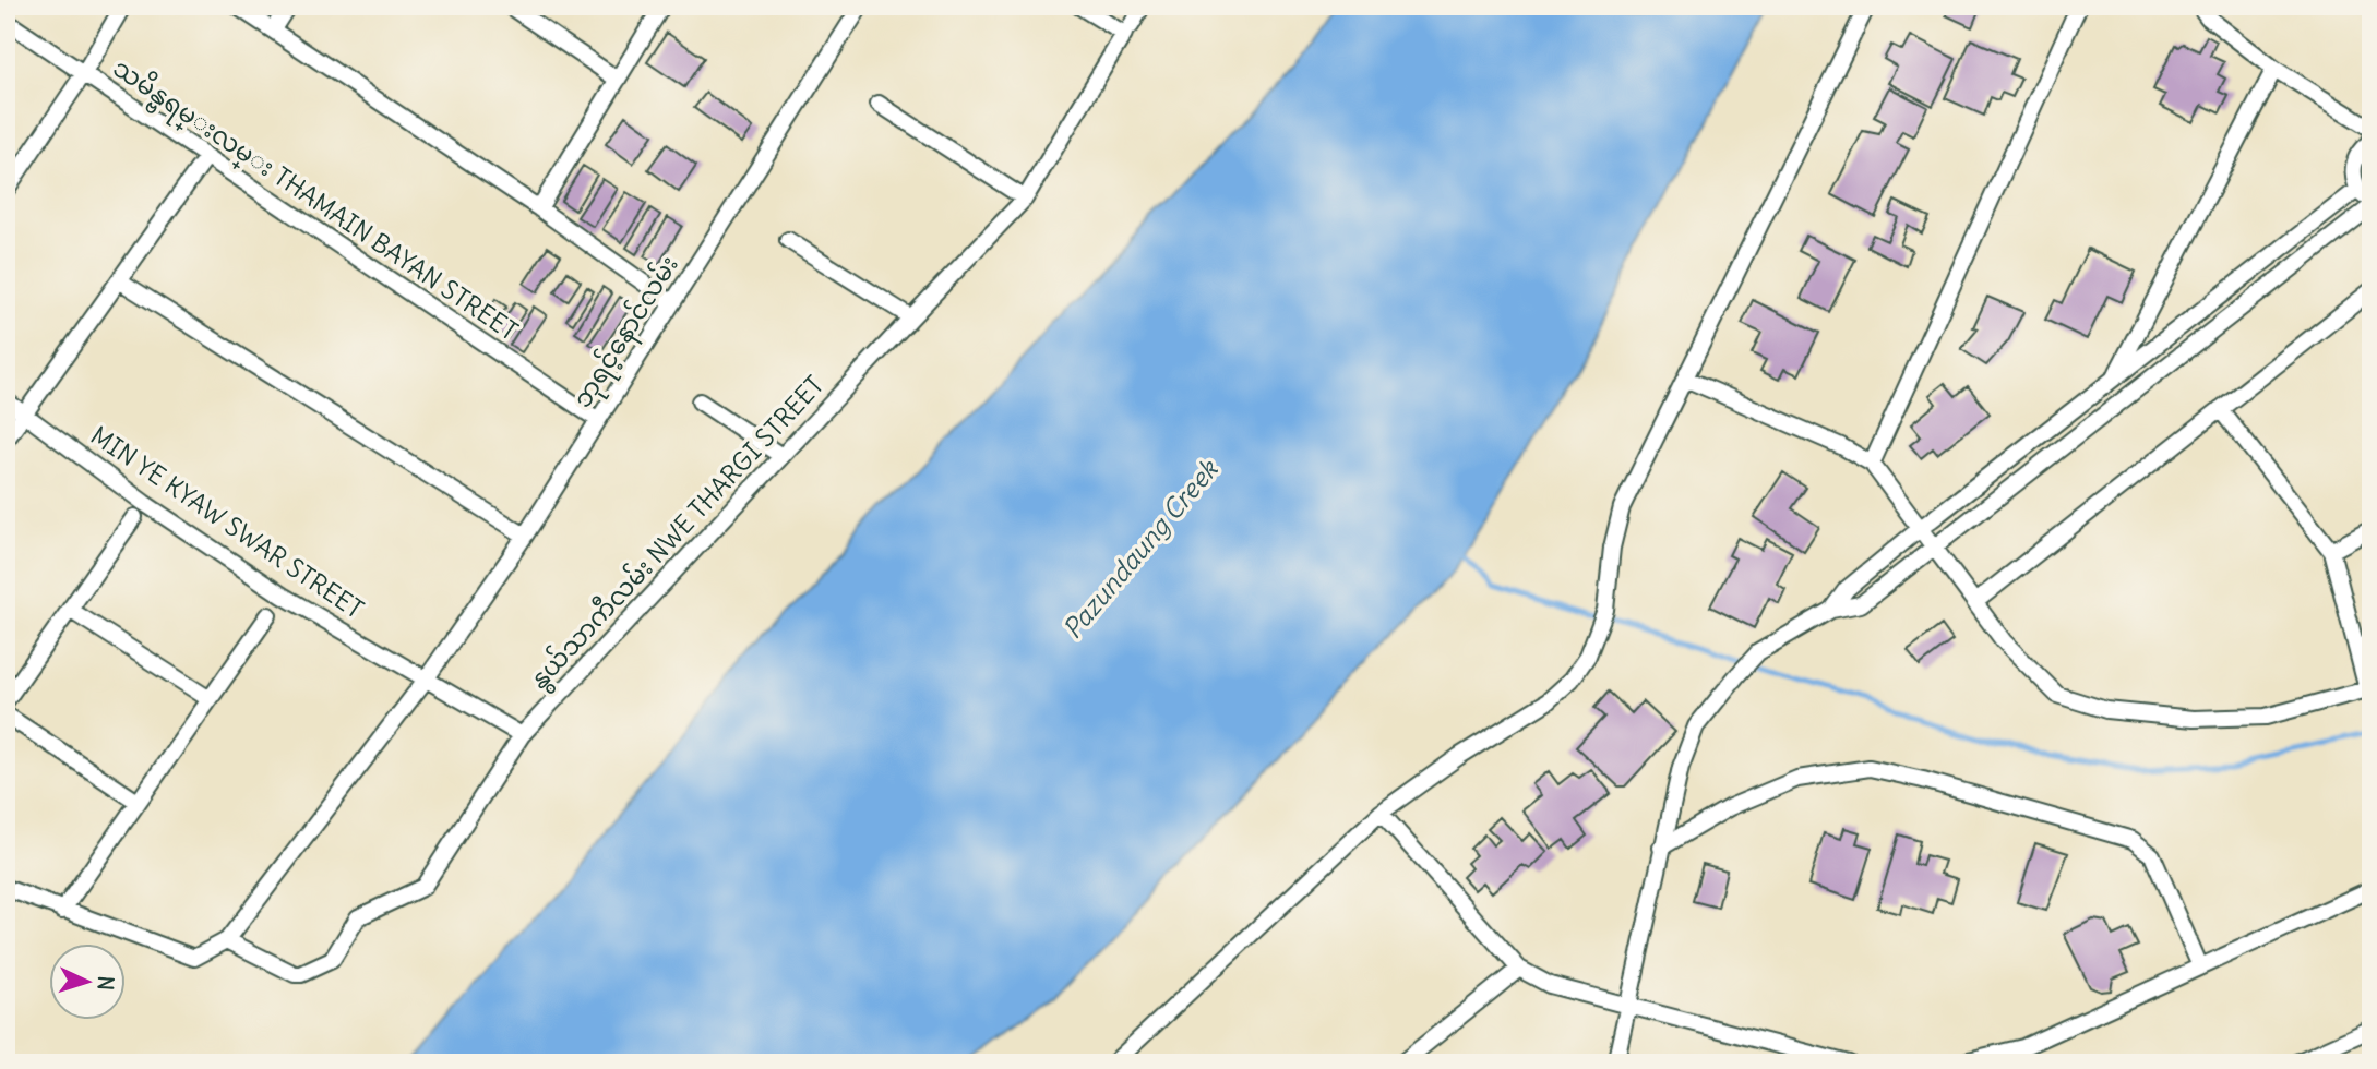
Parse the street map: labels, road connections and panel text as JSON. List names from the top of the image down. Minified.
{"streets":{"street":["သမိန္ဗရမ္းလမ္း THAMAIN BAYAN STREET","ဘုရင့်နောင်လမ်း","MIN YE KYAW SWAR STREET","နွယ်သာကီလမ်း NWE THARGI STREET"]},"crossings":[["သမိန္ဗရမ္းလမ္း THAMAIN BAYAN STREET","ဘုရင့်နောင်လမ်း"],["ဘုရင့်နောင်လမ်း","MIN YE KYAW SWAR STREET"],["ဘုရင့်နောင်လမ်း","နွယ်သာကီလမ်း NWE THARGI STREET"],["MIN YE KYAW SWAR STREET","နွယ်သာကီလမ်း NWE THARGI STREET"]],"water":["Pazundaung Creek"],"north":"right"}
